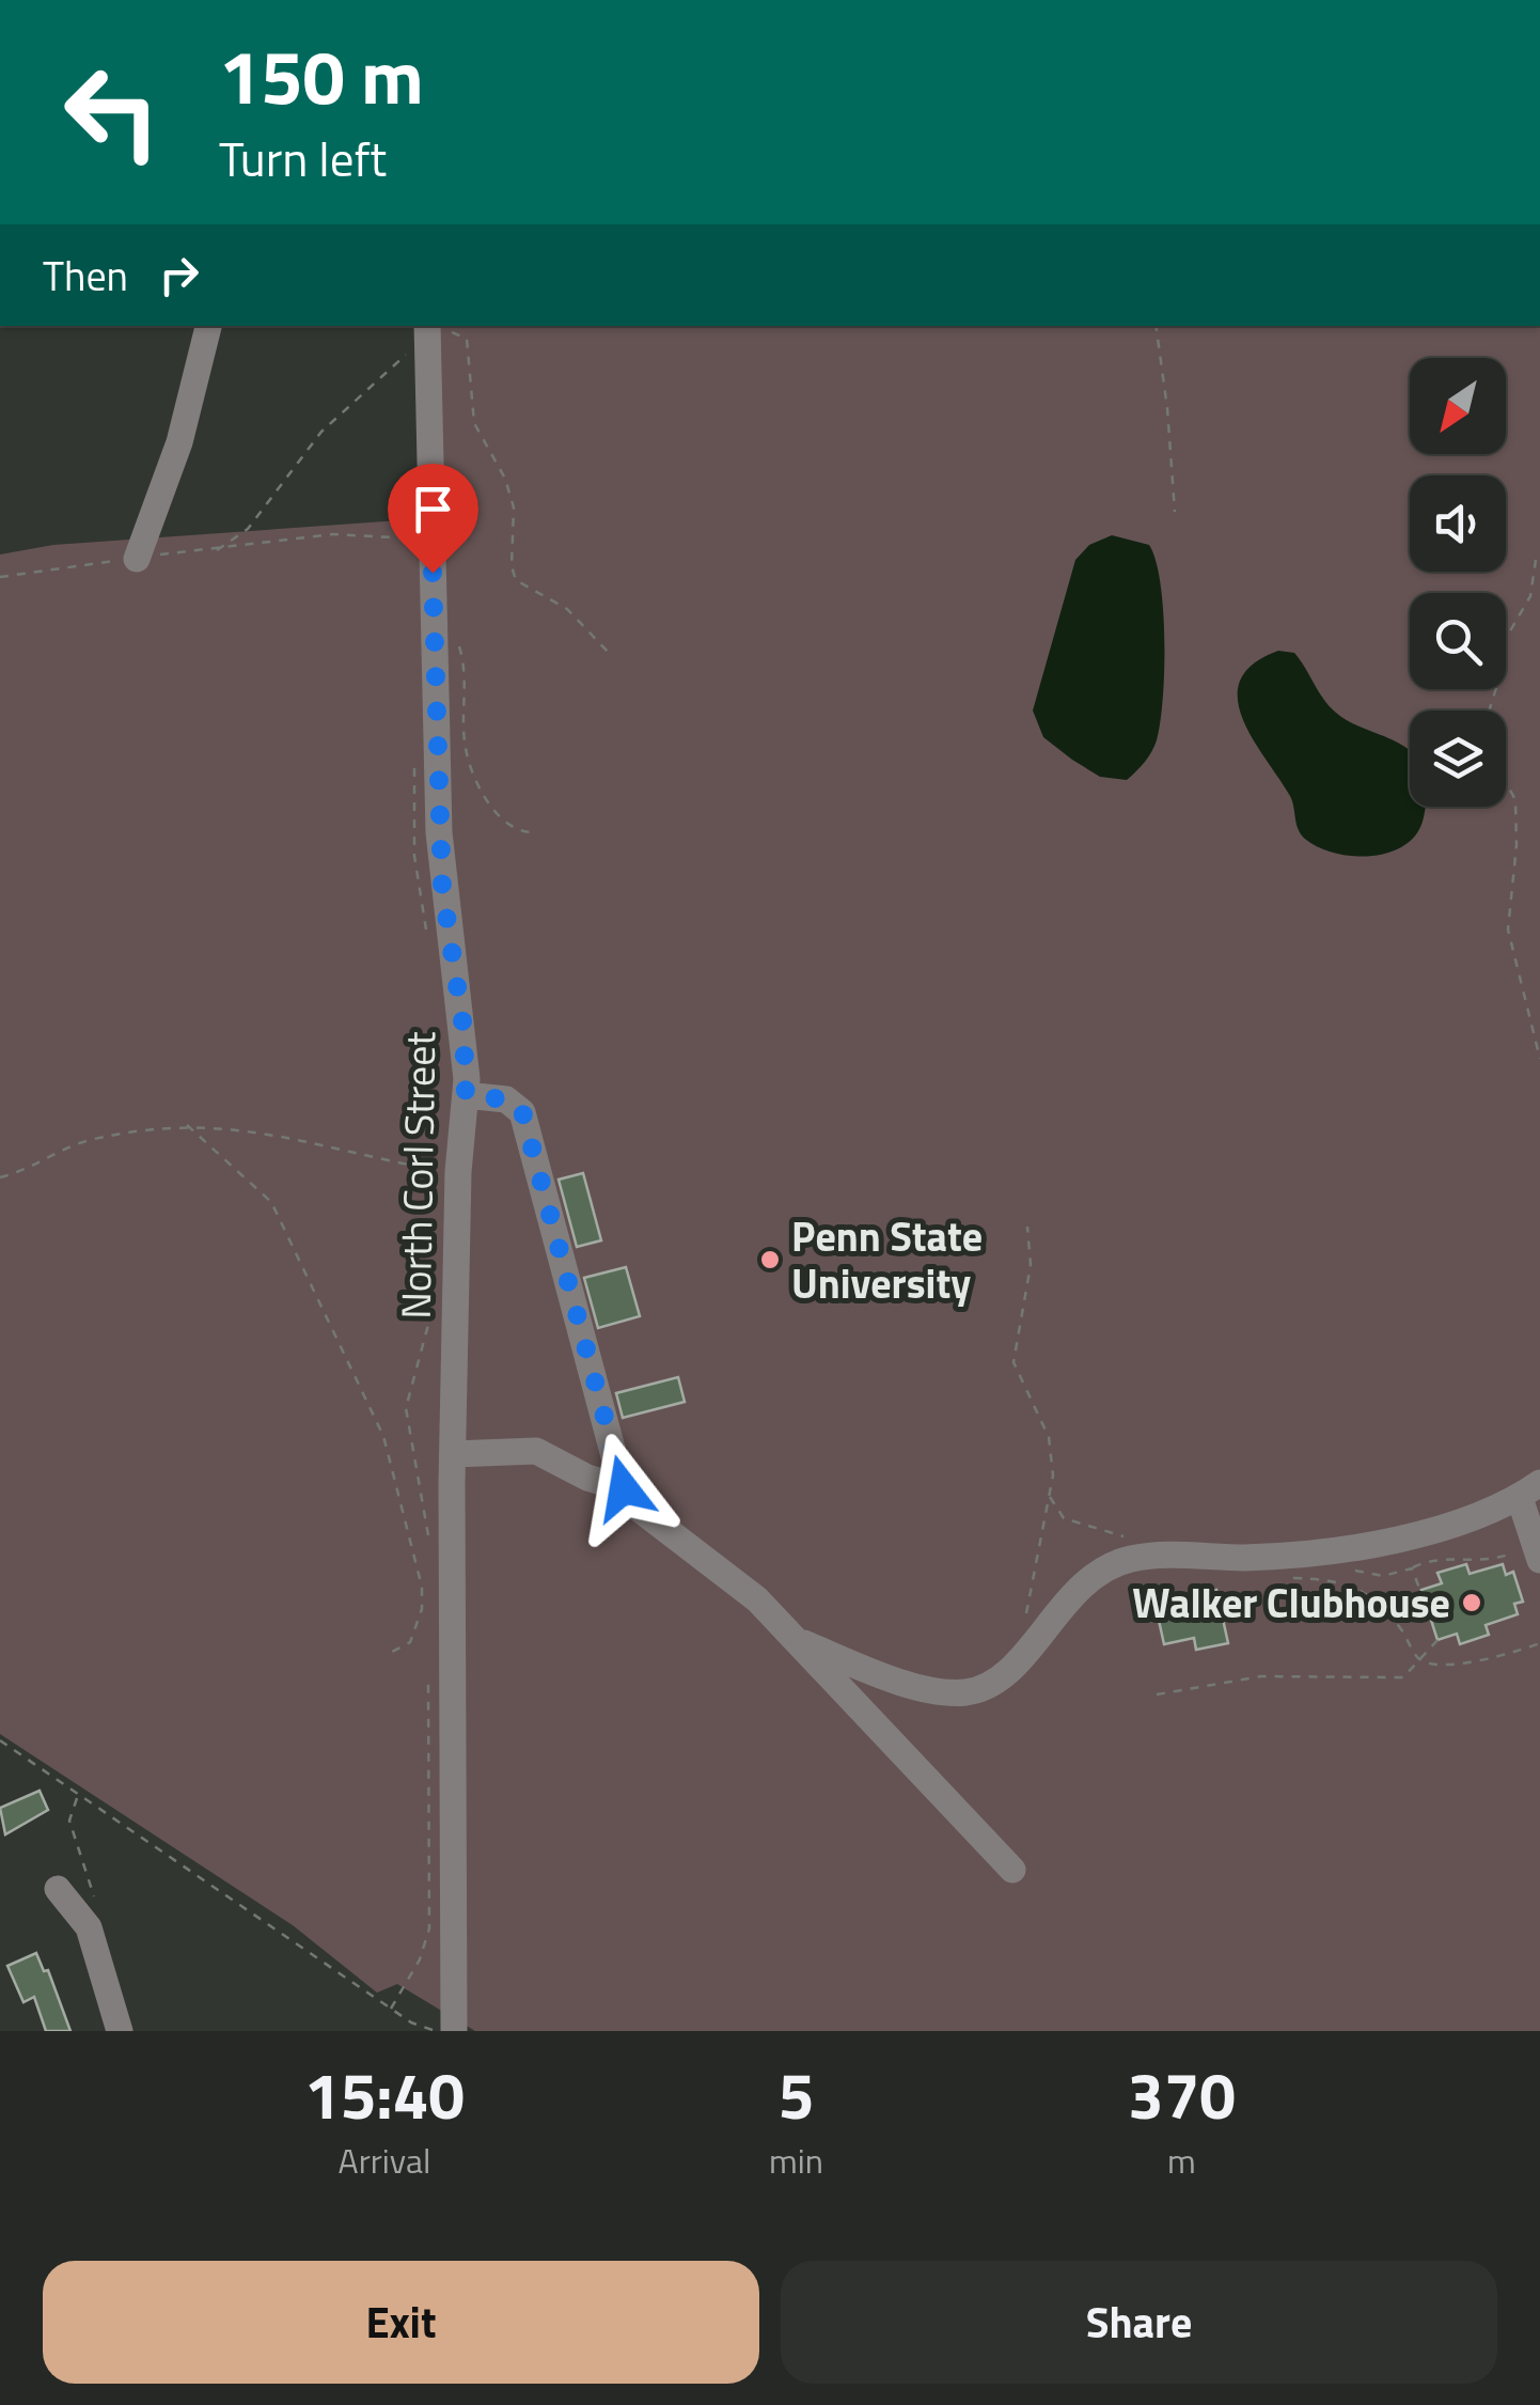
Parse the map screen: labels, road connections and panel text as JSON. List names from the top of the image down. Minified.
{"streets":{"street":["North Corl Street"]},"places":["Penn State University","Walker Clubhouse"],"north":"bottom left","page":{"turn":["150 m","Turn left"],"then":"Then","eta":["15:40","Arrival","5","min","370","m"],"buttons":["Exit","Share"]}}
